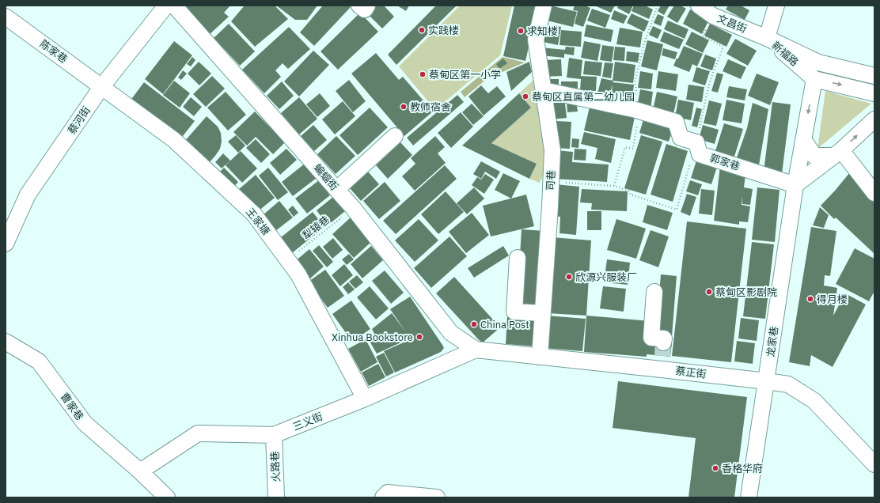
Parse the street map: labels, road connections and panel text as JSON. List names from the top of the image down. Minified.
{"streets":{"street":["文昌街","陈家巷","新福路","蔡河街","郭家巷","蝙蝠街","司巷","王家塘","龙家巷","蔡正街","曹家巷","三义街","火路巷"],"path":["犁辕巷"]},"crossings":[["文昌街","新福路"],["陈家巷","蔡河街"],["陈家巷","王家塘"],["新福路","龙家巷"],["蔡河街","王家塘"],["郭家巷","司巷"],["郭家巷","龙家巷"],["蝙蝠街","犁辕巷"],["蝙蝠街","蔡正街"],["蝙蝠街","三义街"],["司巷","蔡正街"],["王家塘","犁辕巷"],["王家塘","三义街"],["龙家巷","蔡正街"],["蔡正街","三义街"],["曹家巷","三义街"],["三义街","火路巷"]],"places":["实践楼","求知楼","蔡甸区第一小学","蔡甸区直属第二幼儿园","教师宿舍","欣源兴服装厂","蔡甸区影剧院","得月楼","China Post","Xinhua Bookstore","香格华府"]}
